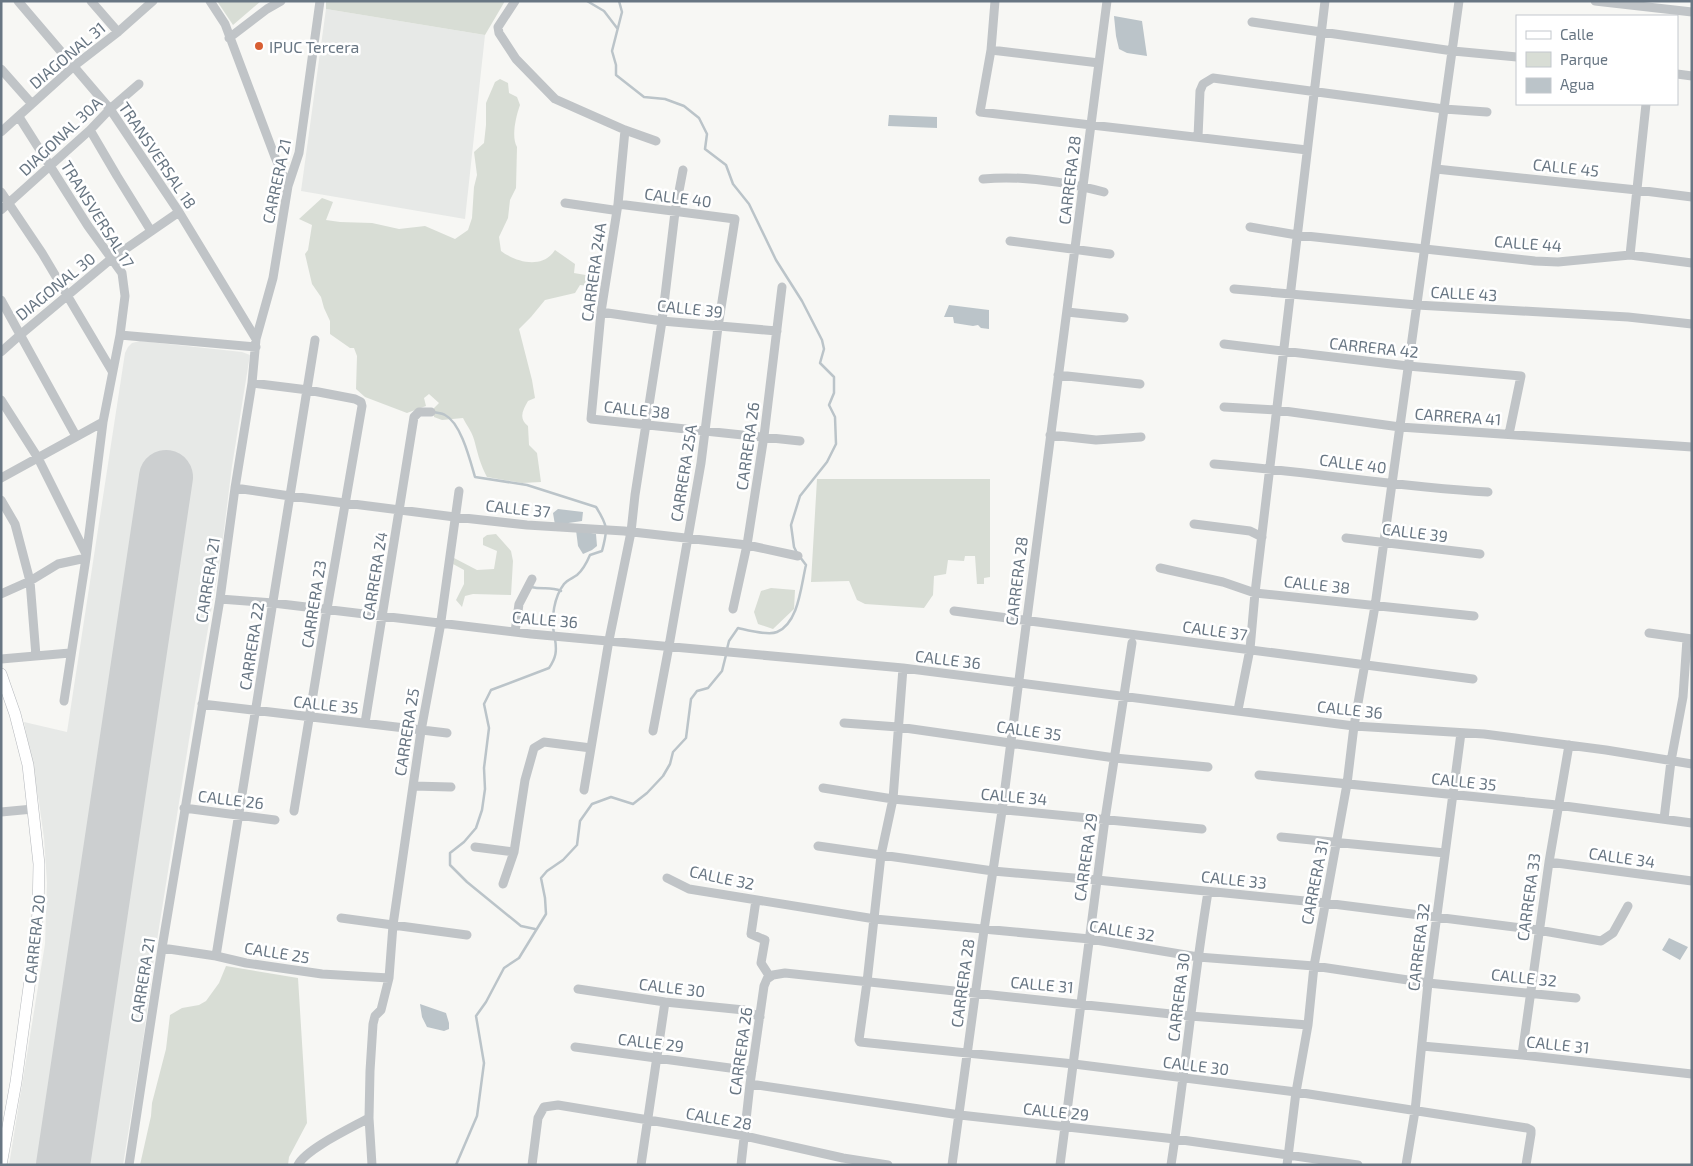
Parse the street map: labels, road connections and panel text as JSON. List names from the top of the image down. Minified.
{"streets":{"main road":["CARRERA 20"],"street":["DIAGONAL 31","DIAGONAL 30A","TRANSVERSAL 18","CALLE 45","CARRERA 28","CARRERA 21","CALLE 40","TRANSVERSAL 17","CALLE 44","CARRERA 24A","DIAGONAL 30","CALLE 43","CALLE 39","CARRERA 42","CALLE 38","CARRERA 41","CARRERA 26","CARRERA 25A","CALLE 37","CARRERA 24","CARRERA 23","CALLE 36","CARRERA 22","CALLE 35","CARRERA 25","CALLE 34","CALLE 26","CARRERA 29","CALLE 32","CALLE 33","CARRERA 31","CARRERA 33","CARRERA 32","CALLE 25","CALLE 31","CALLE 30","CARRERA 30","CALLE 29","CALLE 28"]},"crossings":[["DIAGONAL 31","TRANSVERSAL 18"],["DIAGONAL 31","TRANSVERSAL 17"],["DIAGONAL 30A","TRANSVERSAL 18"],["DIAGONAL 30A","TRANSVERSAL 17"],["TRANSVERSAL 18","CARRERA 21"],["TRANSVERSAL 18","DIAGONAL 30"],["CALLE 45","CARRERA 31"],["CARRERA 28","CALLE 37"],["CARRERA 28","CALLE 36"],["CARRERA 28","CALLE 35"],["CARRERA 28","CALLE 34"],["CARRERA 28","CALLE 32"],["CARRERA 28","CALLE 33"],["CARRERA 28","CALLE 31"],["CARRERA 28","CALLE 30"],["CARRERA 28","CALLE 29"],["CARRERA 21","CALLE 37"],["CARRERA 21","CALLE 36"],["CARRERA 21","CALLE 35"],["CARRERA 21","CALLE 26"],["CARRERA 21","CALLE 25"],["CALLE 40","CARRERA 24A"],["CALLE 40","CARRERA 25A"],["CALLE 40","CARRERA 31"],["TRANSVERSAL 17","DIAGONAL 30"],["CALLE 44","CARRERA 31"],["CARRERA 24A","CALLE 39"],["CARRERA 24A","CALLE 38"],["CALLE 43","CARRERA 31"],["CALLE 39","CARRERA 26"],["CALLE 39","CARRERA 25A"],["CALLE 39","CARRERA 31"],["CARRERA 42","CARRERA 41"],["CARRERA 42","CARRERA 31"],["CALLE 38","CARRERA 26"],["CALLE 38","CARRERA 25A"],["CALLE 38","CARRERA 31"],["CARRERA 41","CARRERA 31"],["CARRERA 26","CALLE 37"],["CARRERA 26","CALLE 31"],["CARRERA 26","CALLE 30"],["CARRERA 26","CALLE 29"],["CARRERA 26","CALLE 28"],["CARRERA 25A","CALLE 37"],["CARRERA 25A","CALLE 36"],["CALLE 37","CARRERA 24"],["CALLE 37","CARRERA 23"],["CALLE 37","CARRERA 22"],["CALLE 37","CARRERA 25"],["CALLE 37","CARRERA 31"],["CARRERA 24","CALLE 36"],["CARRERA 24","CALLE 35"],["CARRERA 23","CALLE 36"],["CARRERA 23","CARRERA 22"],["CARRERA 23","CALLE 35"],["CALLE 36","CARRERA 22"],["CALLE 36","CARRERA 25"],["CALLE 36","CARRERA 29"],["CALLE 36","CARRERA 31"],["CALLE 36","CARRERA 33"],["CALLE 36","CARRERA 32"],["CARRERA 22","CALLE 35"],["CARRERA 22","CALLE 26"],["CARRERA 22","CALLE 25"],["CALLE 35","CARRERA 25"],["CALLE 35","CARRERA 29"],["CALLE 35","CARRERA 31"],["CALLE 35","CARRERA 33"],["CALLE 35","CARRERA 32"],["CARRERA 25","CALLE 25"],["CALLE 34","CARRERA 29"],["CALLE 34","CARRERA 33"],["CARRERA 29","CALLE 32"],["CARRERA 29","CALLE 33"],["CARRERA 29","CALLE 31"],["CARRERA 29","CALLE 30"],["CARRERA 29","CALLE 29"],["CALLE 32","CARRERA 31"],["CALLE 32","CARRERA 33"],["CALLE 32","CARRERA 32"],["CALLE 32","CARRERA 30"],["CALLE 33","CARRERA 31"],["CALLE 33","CARRERA 33"],["CALLE 33","CARRERA 32"],["CALLE 33","CARRERA 30"],["CARRERA 31","CALLE 31"],["CARRERA 31","CALLE 30"],["CARRERA 31","CALLE 29"],["CARRERA 33","CALLE 31"],["CARRERA 32","CALLE 31"],["CARRERA 32","CALLE 30"],["CALLE 31","CALLE 30"],["CALLE 31","CARRERA 30"],["CALLE 30","CARRERA 30"],["CARRERA 30","CALLE 29"]],"places":["IPUC Tercera"],"legend":["Calle","Parque","Agua"]}
